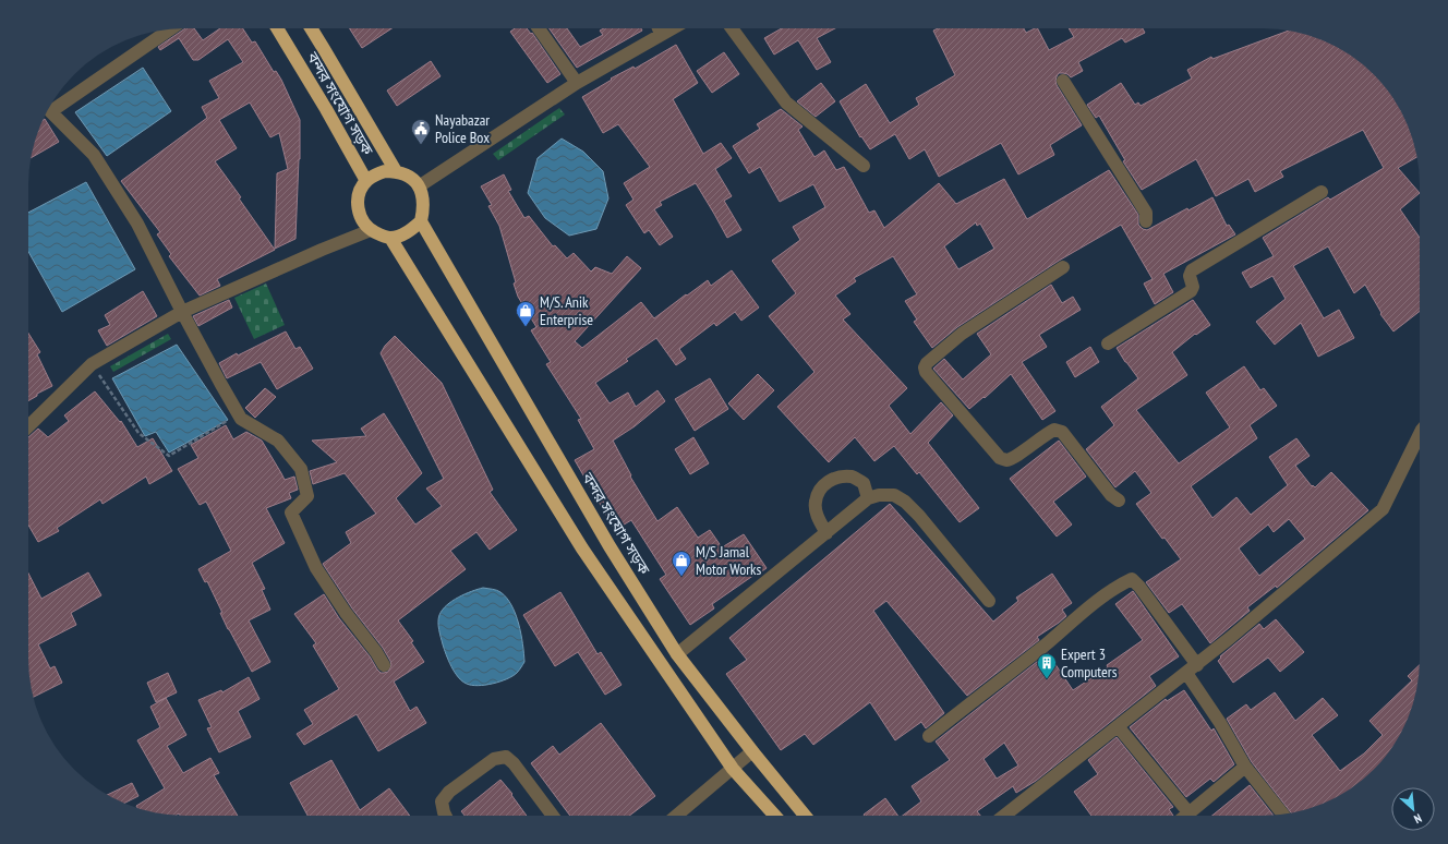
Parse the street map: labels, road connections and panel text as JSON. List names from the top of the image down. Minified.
{"streets":{"highway":["বন্দর সংযোগ সড়ক"]},"places":{"public building":["Nayabazar Police Box"],"shop":["M/S. Anik Enterprise","M/S Jamal Motor Works"],"building":["Expert 3 Computers"]},"north":"bottom right"}
